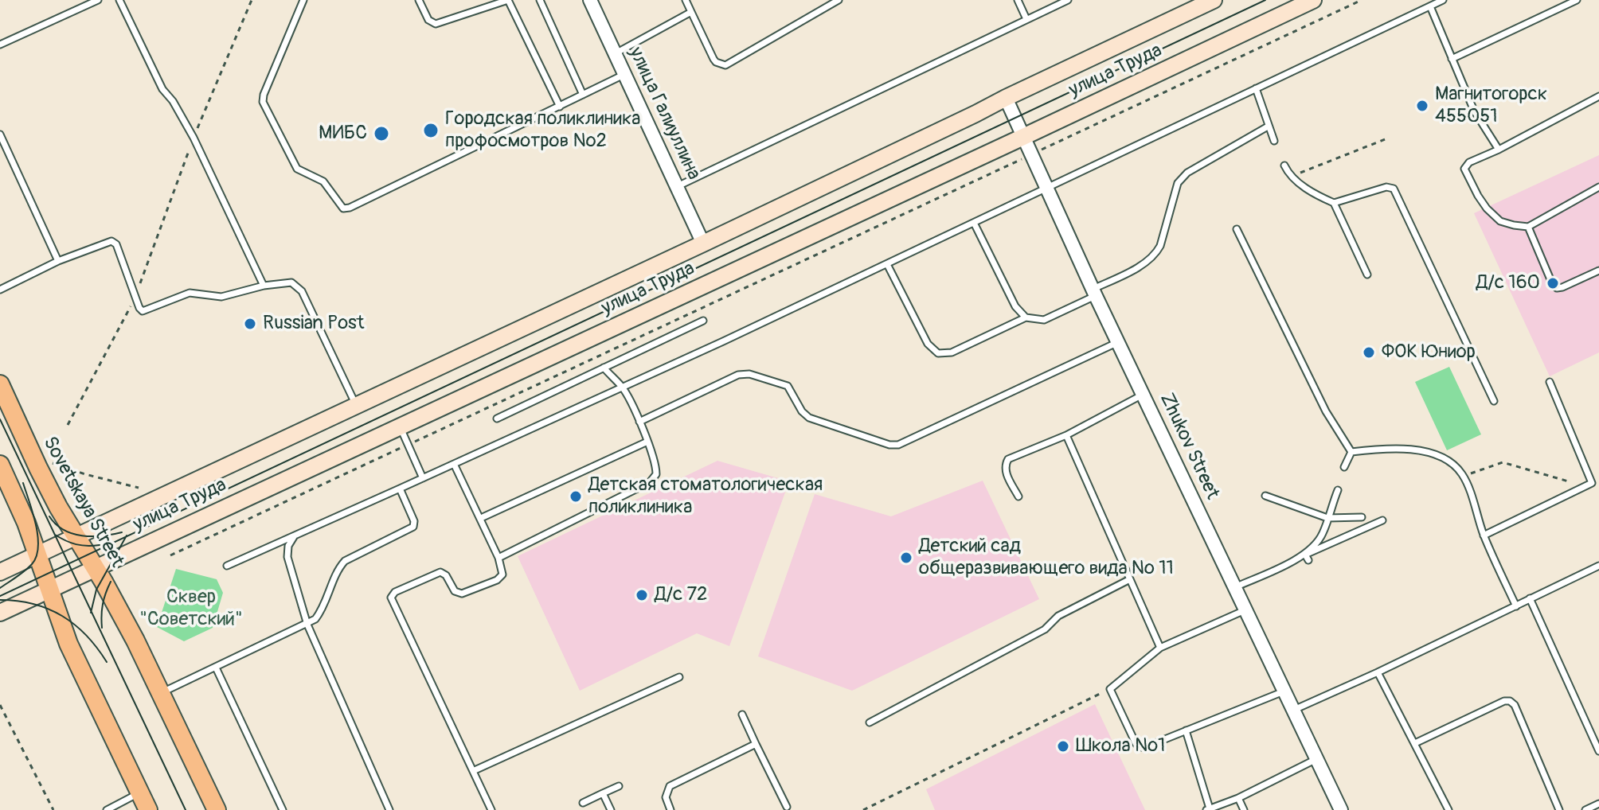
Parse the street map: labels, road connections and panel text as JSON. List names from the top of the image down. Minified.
{"streets":{"main road":["улица Труда","Sovetskaya Street"],"street":["улица Галиуллина","Zhukov Street"]},"crossings":[["улица Труда","улица Галиуллина"],["улица Труда","Zhukov Street"],["улица Труда","Sovetskaya Street"]],"parks":["Сквер \"Советский\""],"places":["Магнитогорск 455051","Городская поликлиника профосмотров №2","МИБС","Д/с 160","Russian Post","ФОК Юниор","Детская стоматологическая поликлиника","Детский сад общеразвивающего вида № 11","Д/с 72","Школа №1"]}
